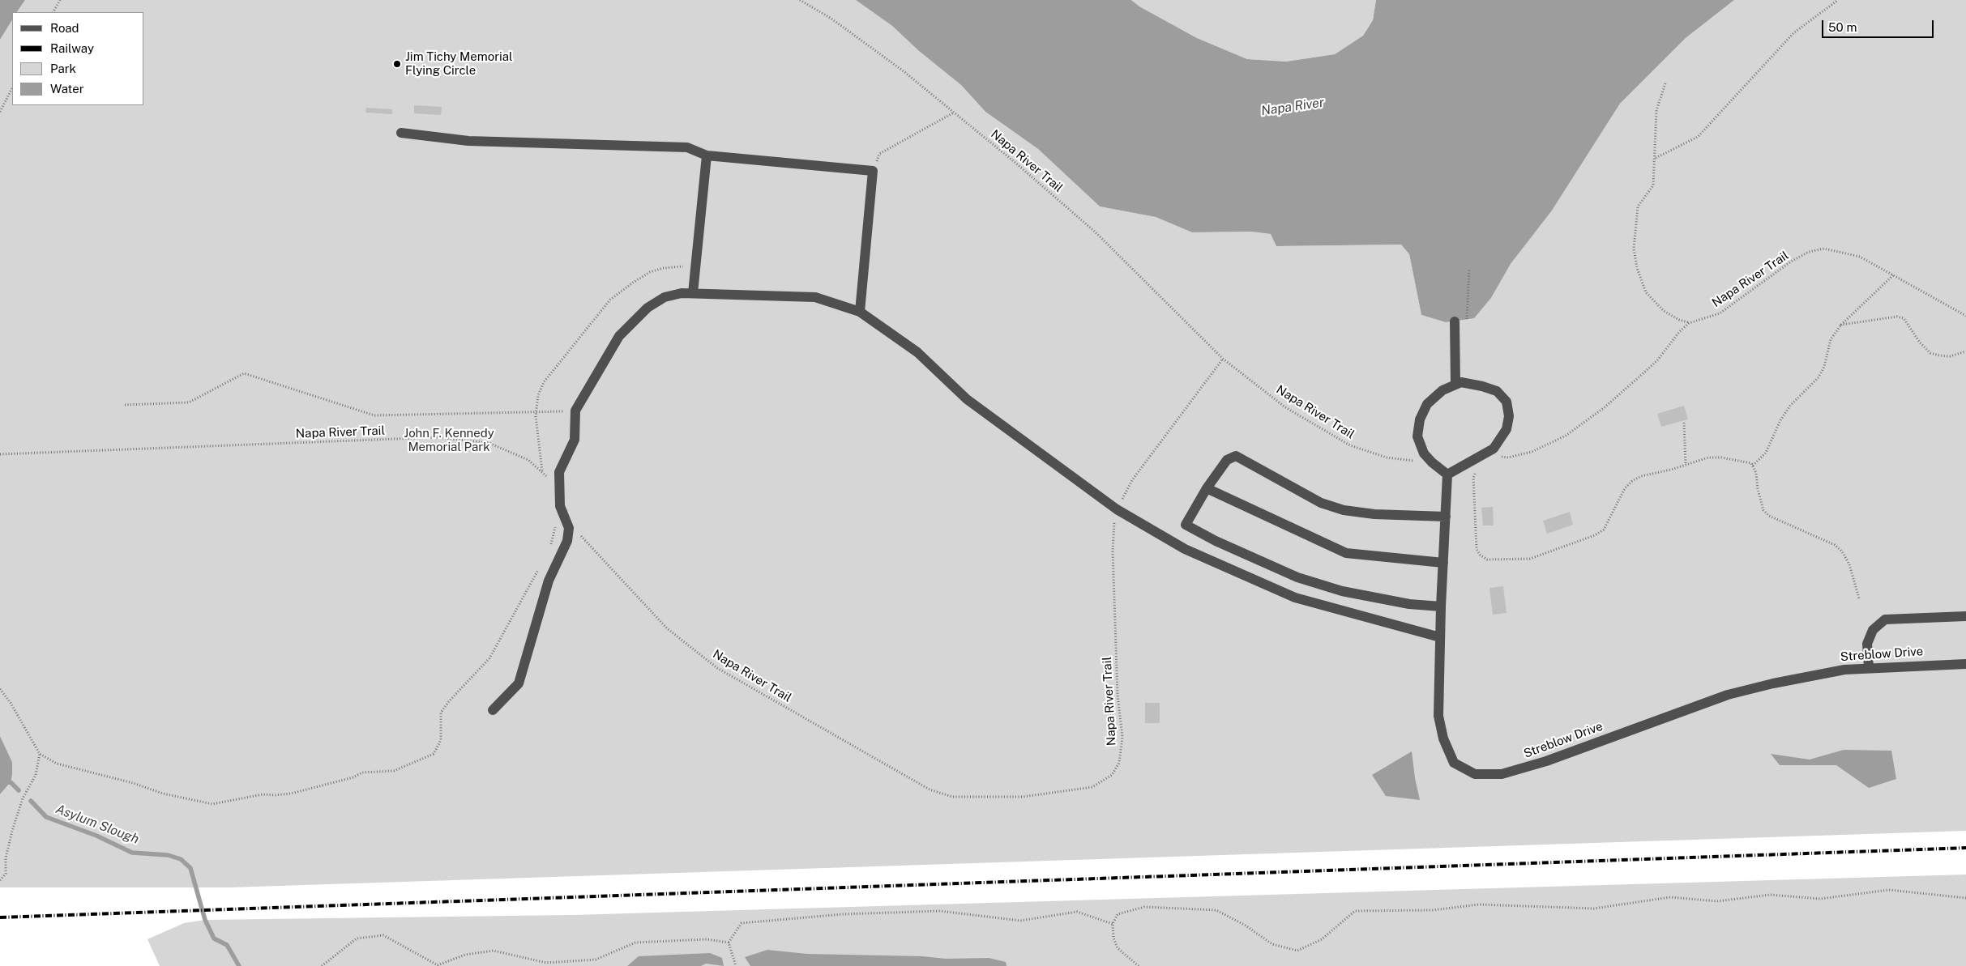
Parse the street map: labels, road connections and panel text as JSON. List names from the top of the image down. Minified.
{"streets":{"street":["Streblow Drive"],"path":["Napa River Trail"]},"crossings":[["Napa River Trail","Streblow Drive"]],"water":["Napa River","Asylum Slough"],"parks":["John F. Kennedy Memorial Park"],"places":["Jim Tichy Memorial Flying Circle"],"legend":["Road","Railway","Park","Water"],"scale_bar":"50 m"}
